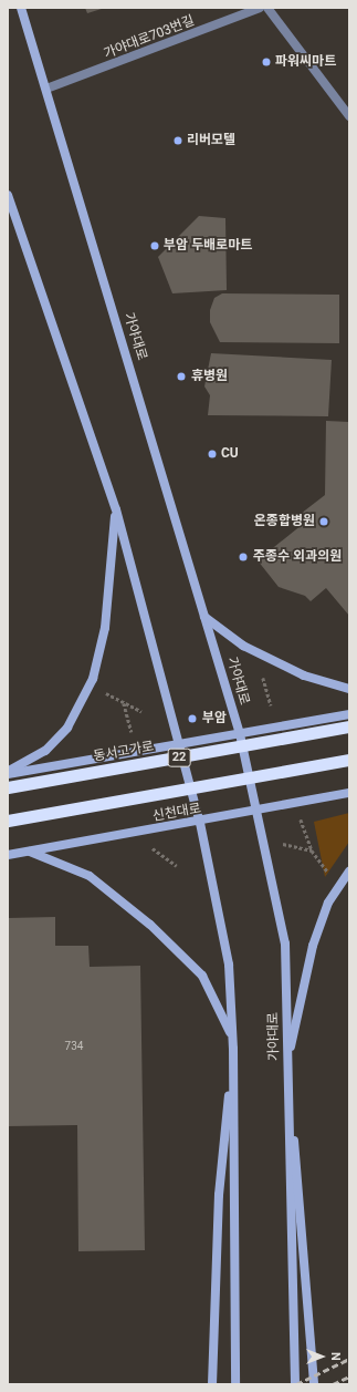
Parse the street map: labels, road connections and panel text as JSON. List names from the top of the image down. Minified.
{"streets":{"highway":["동서고가로","22"],"main road":["가야대로","신천대로"],"street":["가야대로703번길"]},"crossings":[["가야대로703번길","가야대로"],["가야대로","신천대로"]],"places":["파워씨마트","리버모텔","부암 두배로마트","휴병원","CU","온종합병원","주종수 외과의원","부암"],"house_numbers":["734"],"north":"right"}
